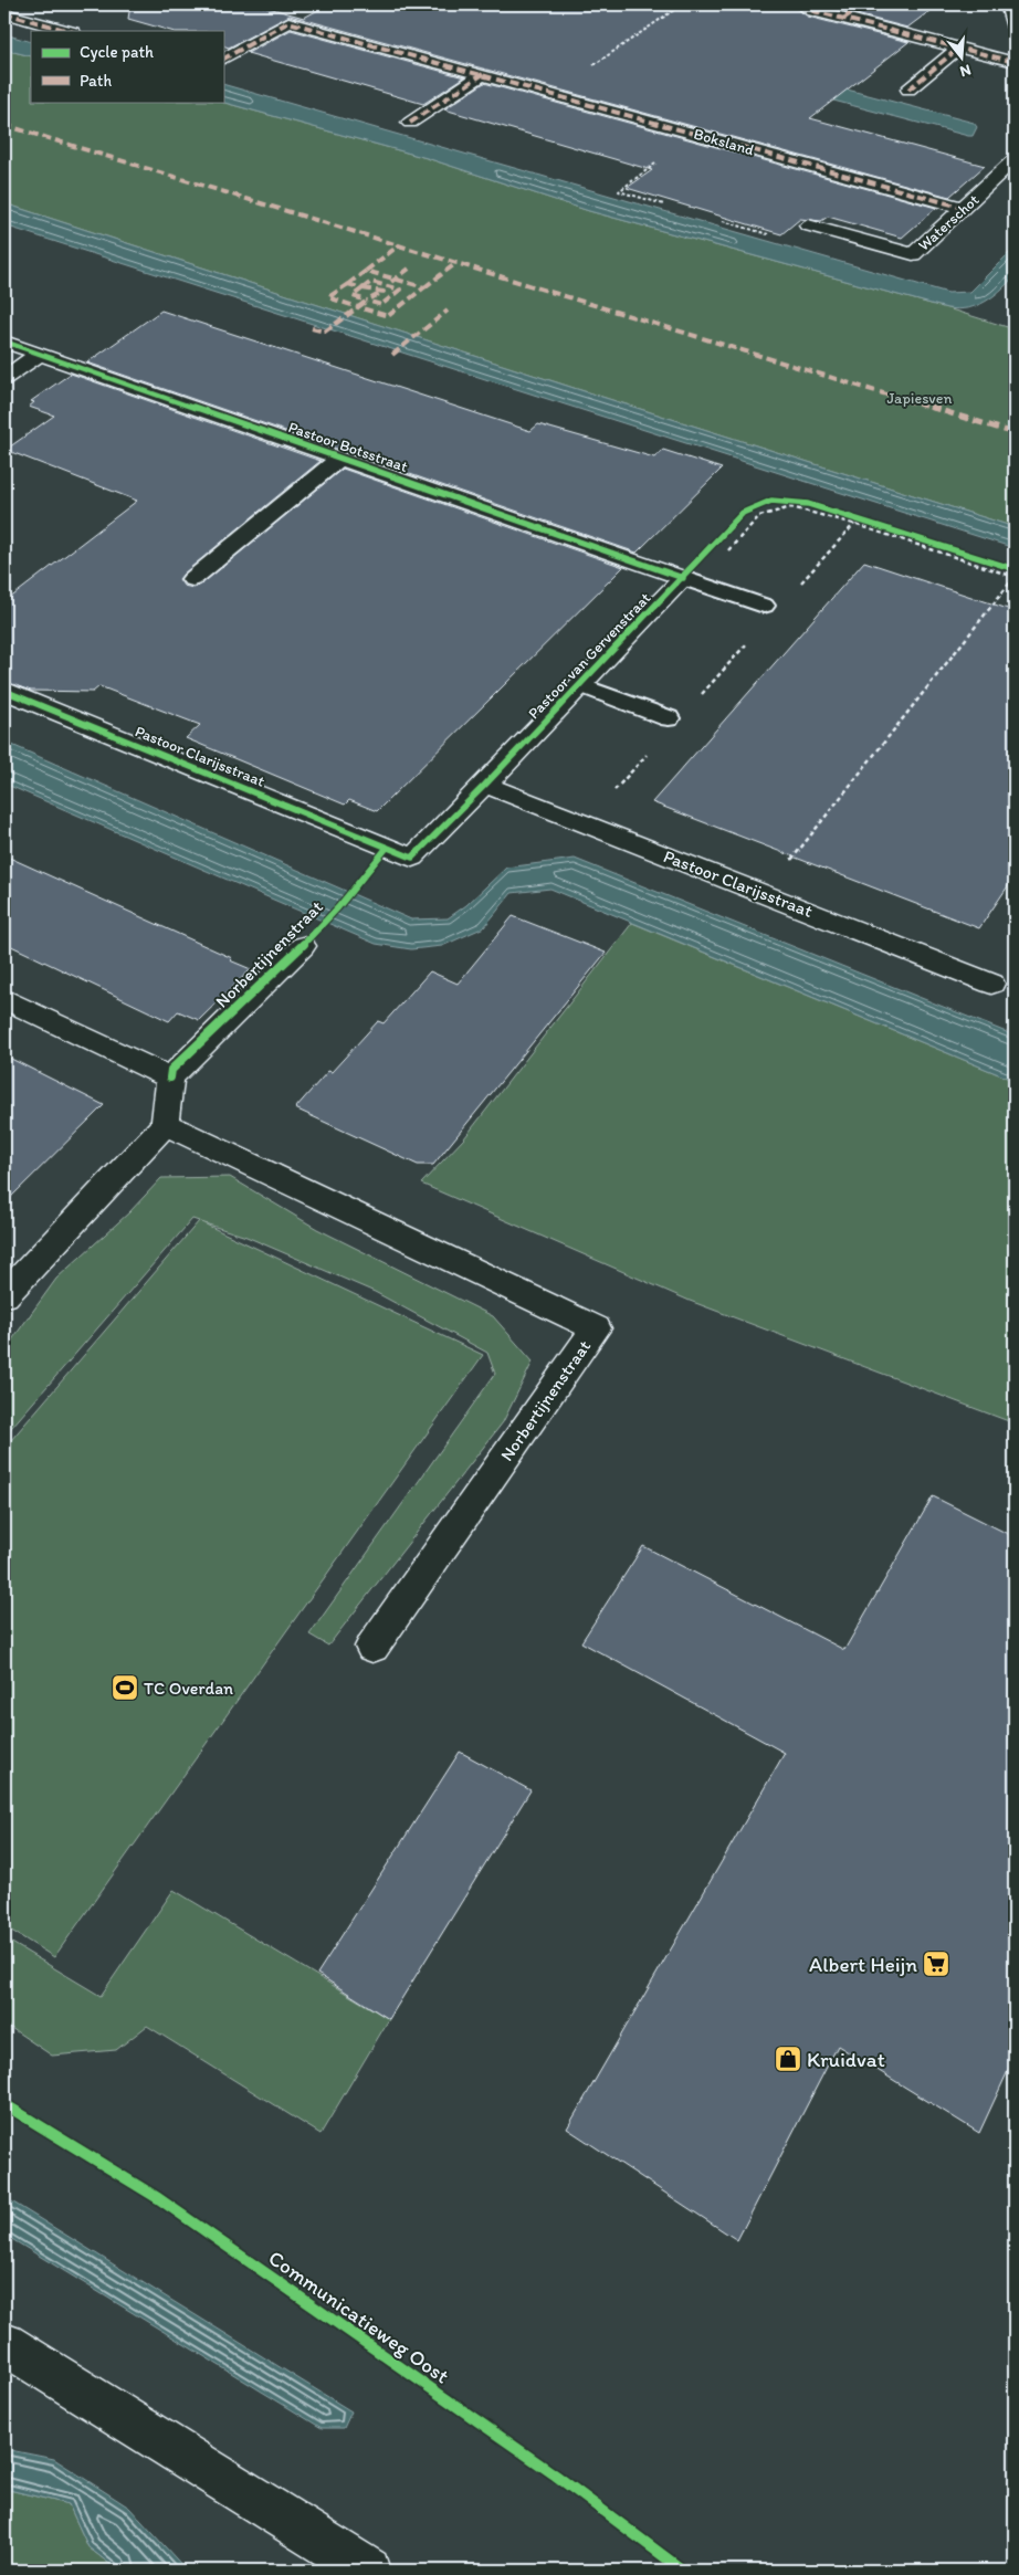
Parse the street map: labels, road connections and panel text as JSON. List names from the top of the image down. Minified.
{"streets":{"street":["Boksland","Waterschot","Pastoor Botsstraat","Pastoor van Gervenstraat","Pastoor Clarijsstraat","Norbertijnenstraat"],"cycle path":["Communicatieweg Oost"]},"crossings":[["Boksland","Waterschot"],["Pastoor Botsstraat","Pastoor van Gervenstraat"],["Pastoor van Gervenstraat","Pastoor Clarijsstraat"]],"parks":["Japiesven"],"places":{"sports":["TC Overdan"],"supermarket":["Albert Heijn"],"shop":["Kruidvat"]},"legend":["Cycle path","Path"],"north":"bottom"}
